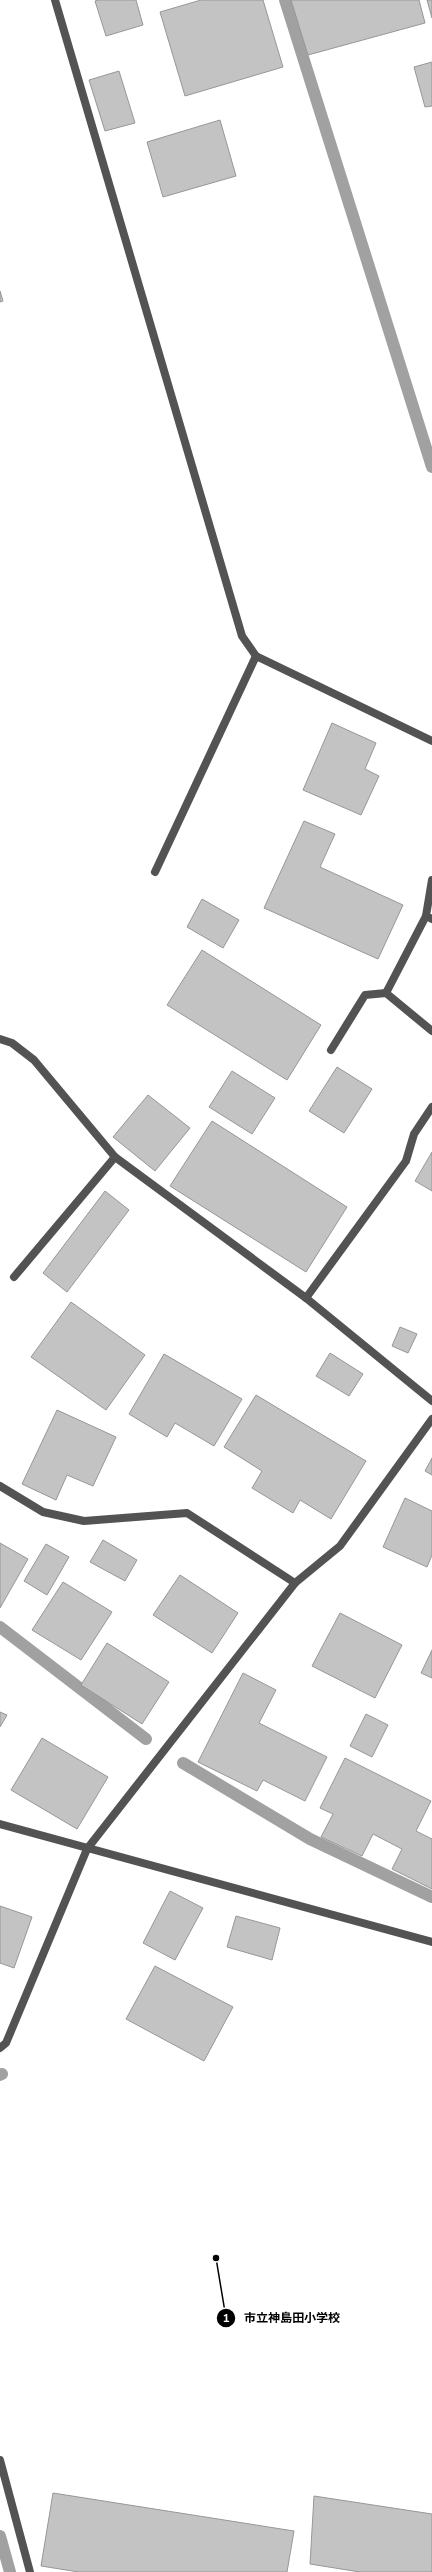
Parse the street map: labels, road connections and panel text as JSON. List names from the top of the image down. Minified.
{"places":["市立神島田小学校"]}
